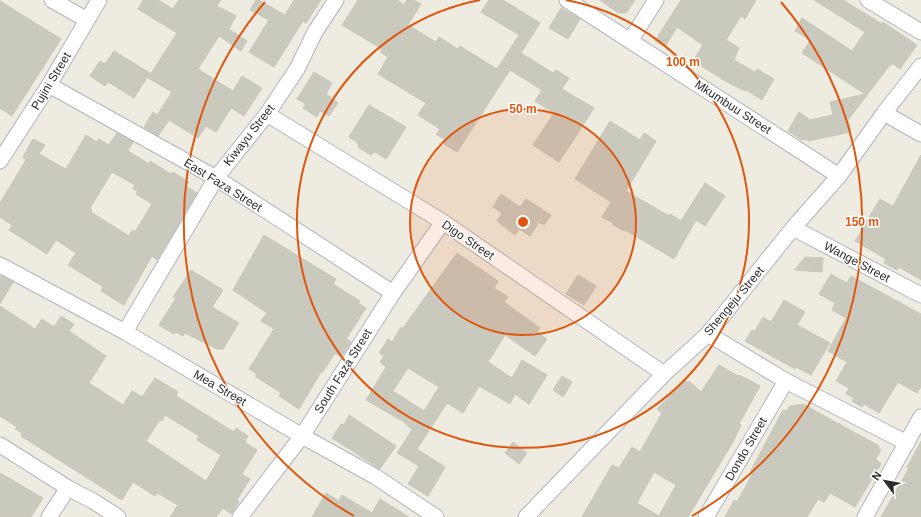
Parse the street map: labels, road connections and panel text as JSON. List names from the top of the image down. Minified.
{"streets":{"street":["Pujini Street","Mkumbuu Street","Kiwayu Street","East Faza Street","Digo Street","Wange Street","Shengeju Street","South Faza Street","Mea Street","Dondo Street"]},"crossings":[["Pujini Street","East Faza Street"],["Mkumbuu Street","Shengeju Street"],["Kiwayu Street","East Faza Street"],["Kiwayu Street","Digo Street"],["Kiwayu Street","Mea Street"],["East Faza Street","South Faza Street"],["Digo Street","Shengeju Street"],["Digo Street","South Faza Street"],["Wange Street","Shengeju Street"],["South Faza Street","Mea Street"]],"north":"top left","rings":["100 m","50 m","150 m"]}
